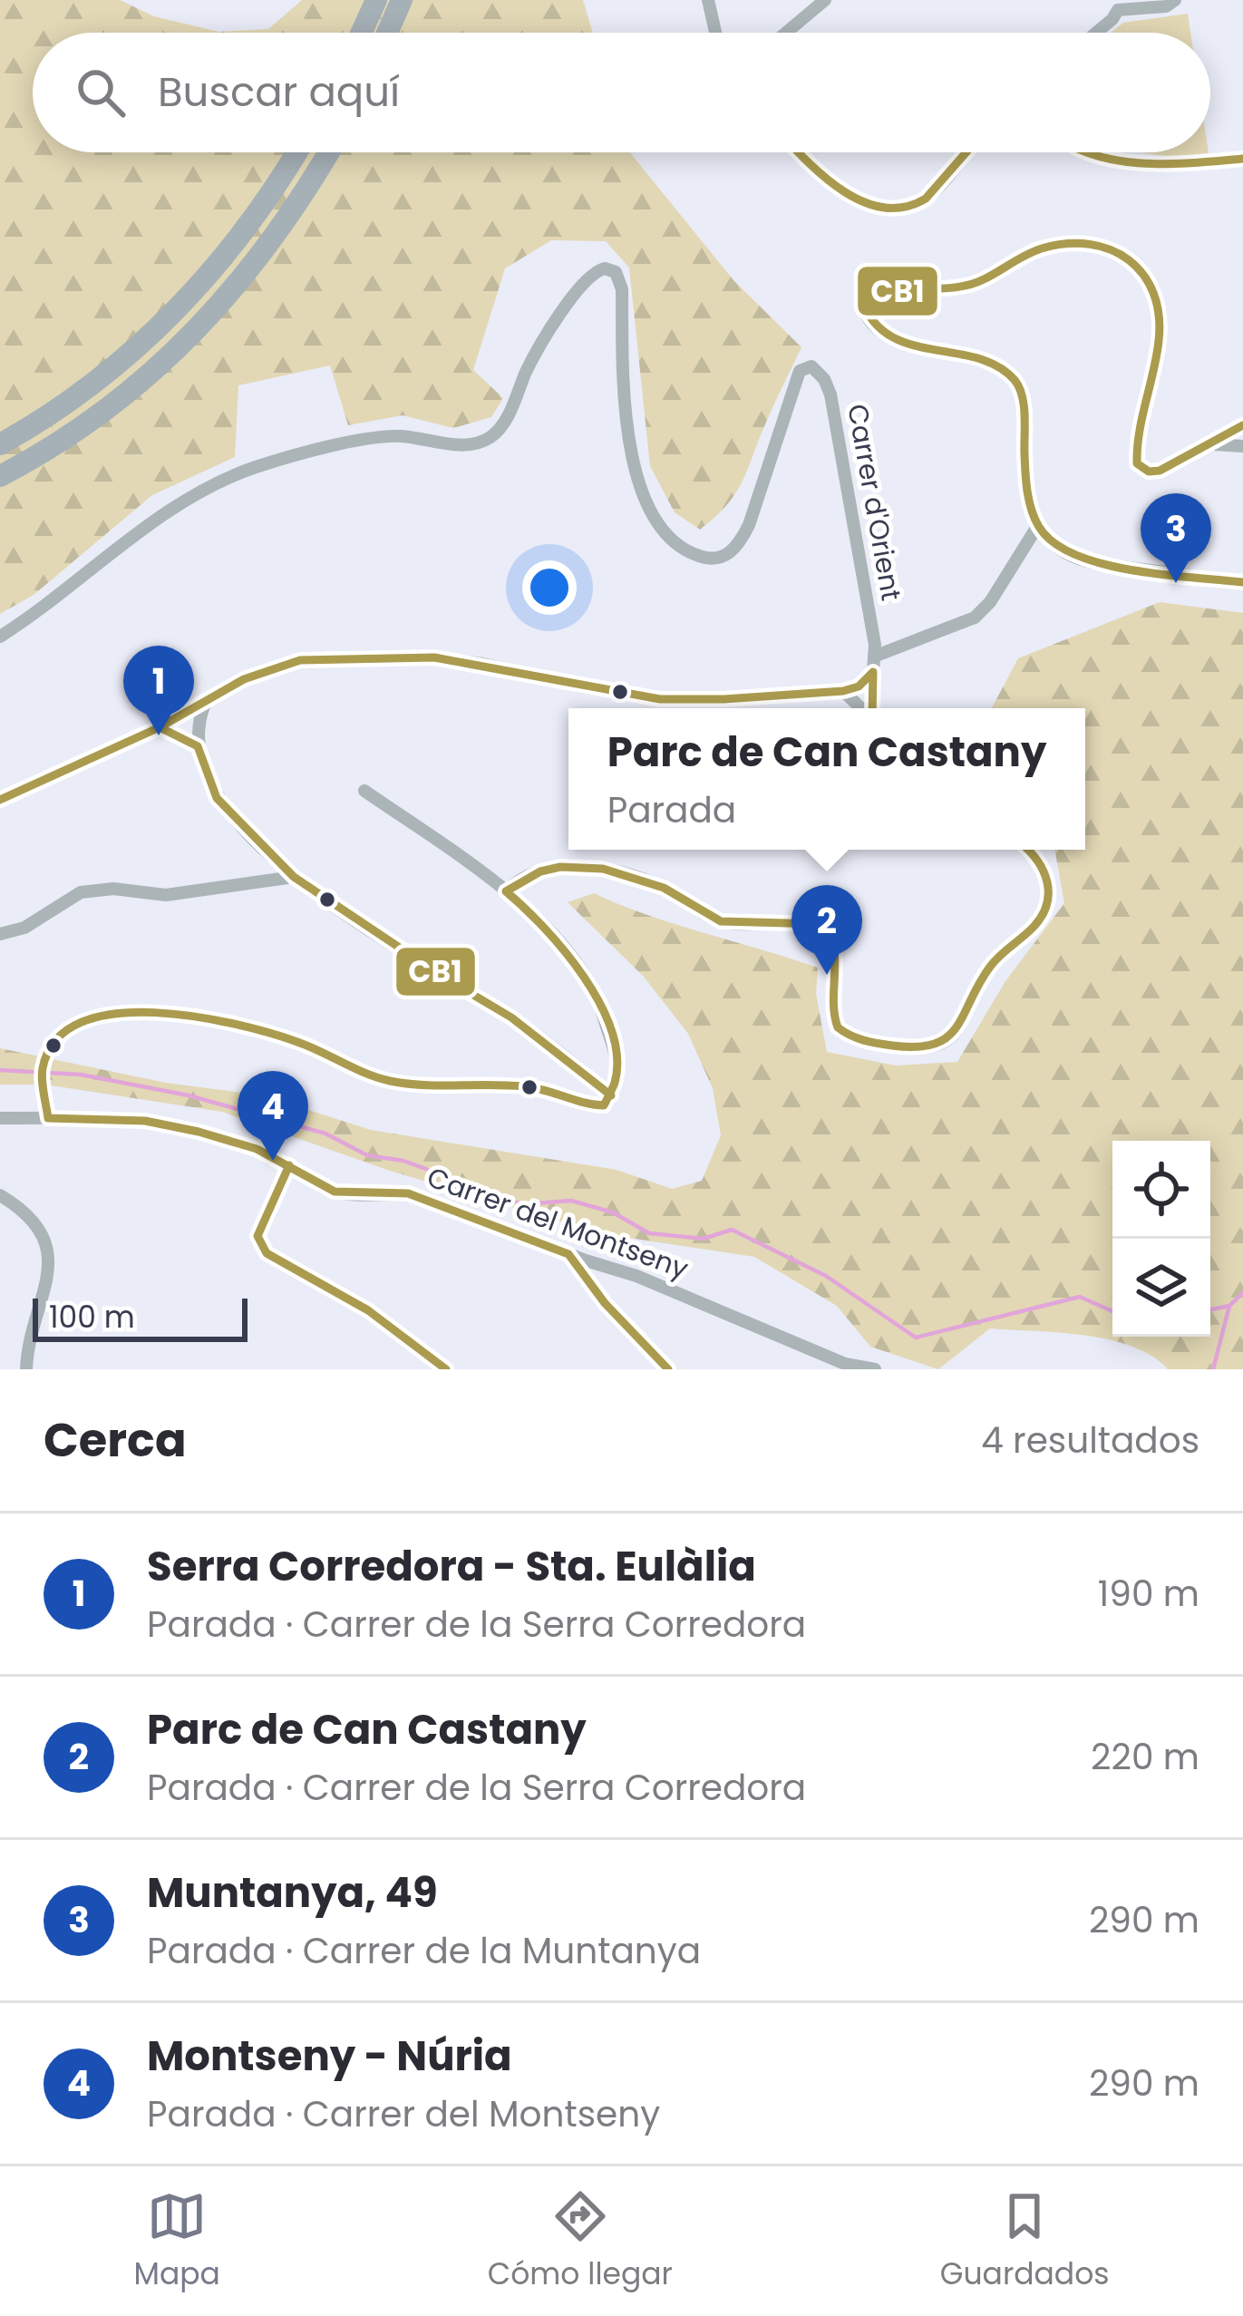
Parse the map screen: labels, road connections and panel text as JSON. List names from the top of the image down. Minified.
{"streets":{"street":["Carrer d'Orient","Carrer del Montseny"]},"lines":["transit line CB1"],"scale_bar":"100 m","page":{"search":"Buscar aquí","pins":["3","1","2","4"],"popup":["Parc de Can Castany","Parada"],"scale":"100 m","heading":["Cerca","4 resultados"],"list":[{"mark":"1","name":"Serra Corredora - Sta. Eulàlia","note":"Parada · Carrer de la Serra Corredora","value":"190 m"},{"mark":"2","name":"Parc de Can Castany","note":"Parada · Carrer de la Serra Corredora","value":"220 m"},{"mark":"3","name":"Muntanya, 49","note":"Parada · Carrer de la Muntanya","value":"290 m"},{"mark":"4","name":"Montseny - Núria","note":"Parada · Carrer del Montseny","value":"290 m"}],"nav":["Mapa","Cómo llegar","Guardados"]}}
